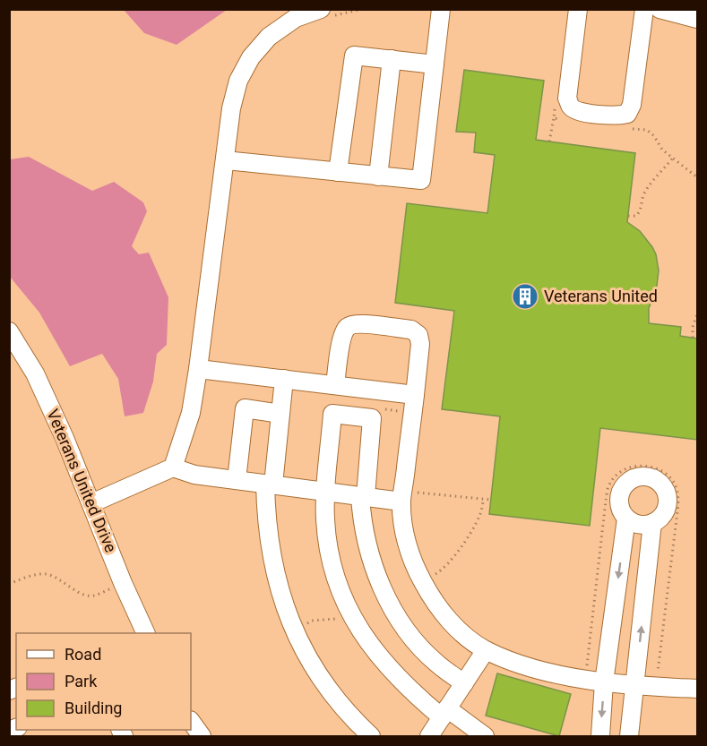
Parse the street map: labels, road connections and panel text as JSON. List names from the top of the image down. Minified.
{"streets":{"street":["Veterans United Drive"]},"places":{"building":["Veterans United"]},"legend":["Road","Park","Building"]}
